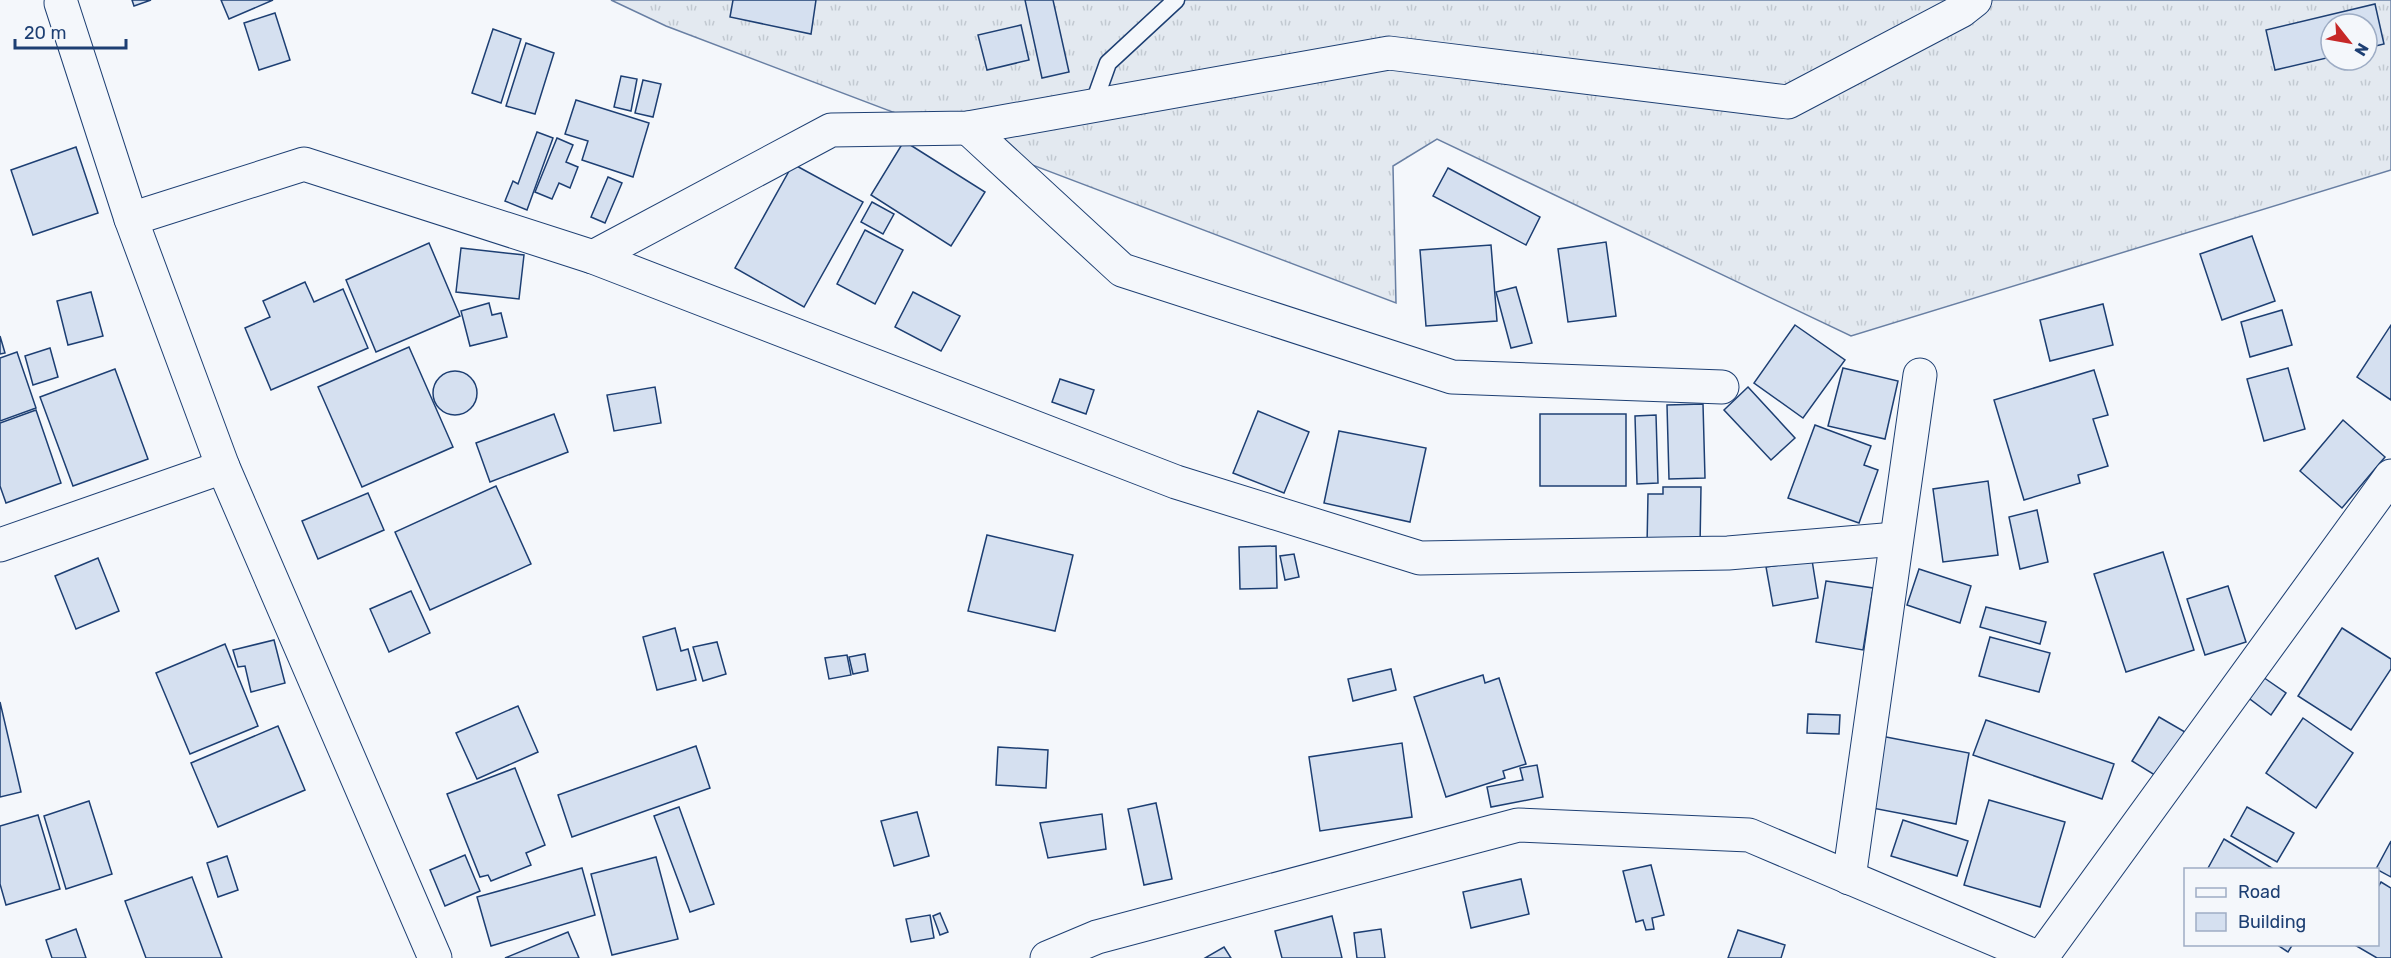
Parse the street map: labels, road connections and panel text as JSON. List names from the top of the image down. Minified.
{"legend":["Road","Building"],"scale_bar":"20 m","north":"bottom right"}
